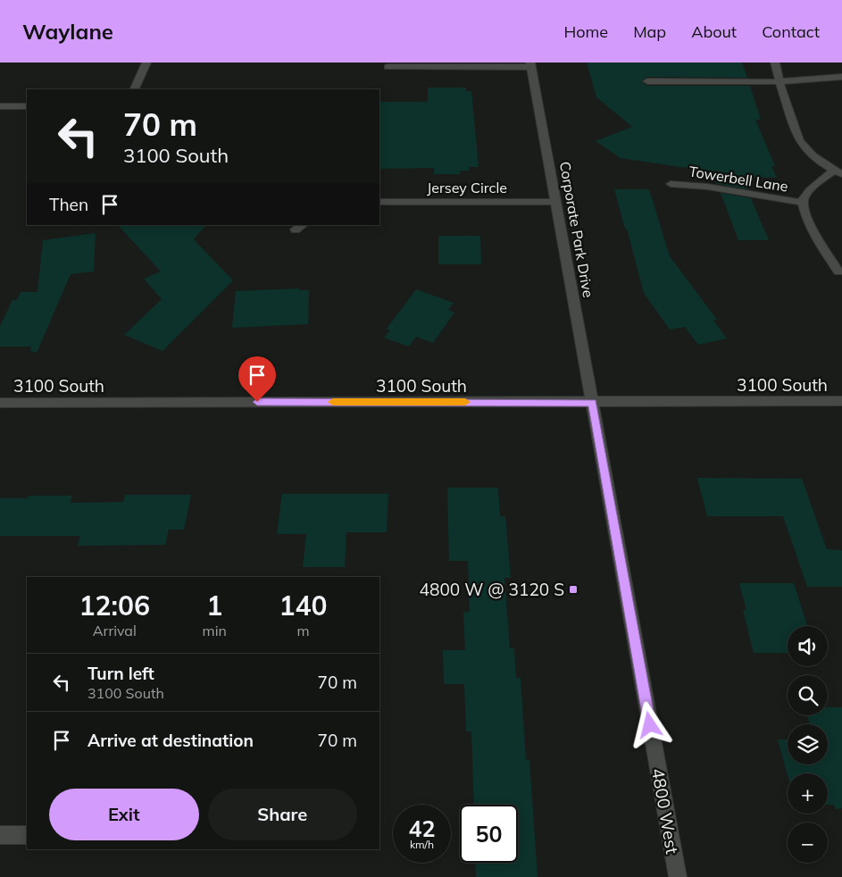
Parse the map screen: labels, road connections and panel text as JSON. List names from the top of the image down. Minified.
{"streets":{"street":["Towerbell Lane","Jersey Circle","Corporate Park Drive","3100 South","4800 West"]},"crossings":[["Jersey Circle","Corporate Park Drive"],["Corporate Park Drive","3100 South"],["Corporate Park Drive","4800 West"],["3100 South","4800 West"]],"places":{"transit":["4800 W @ 3120 S"]},"page":{"header":"Waylane","nav":["Home","Map","About","Contact"],"turn":["70 m","3100 South"],"then":"Then","eta":["12:06","Arrival","1","min","140","m"],"map_buttons":["+","−"],"list":[{"name":"Turn left","note":"3100 South","value":"70 m"},{"name":"Arrive at destination","value":"70 m"}],"buttons":["Exit","Share"],"speed":"42 km/h","limit":"50"}}
